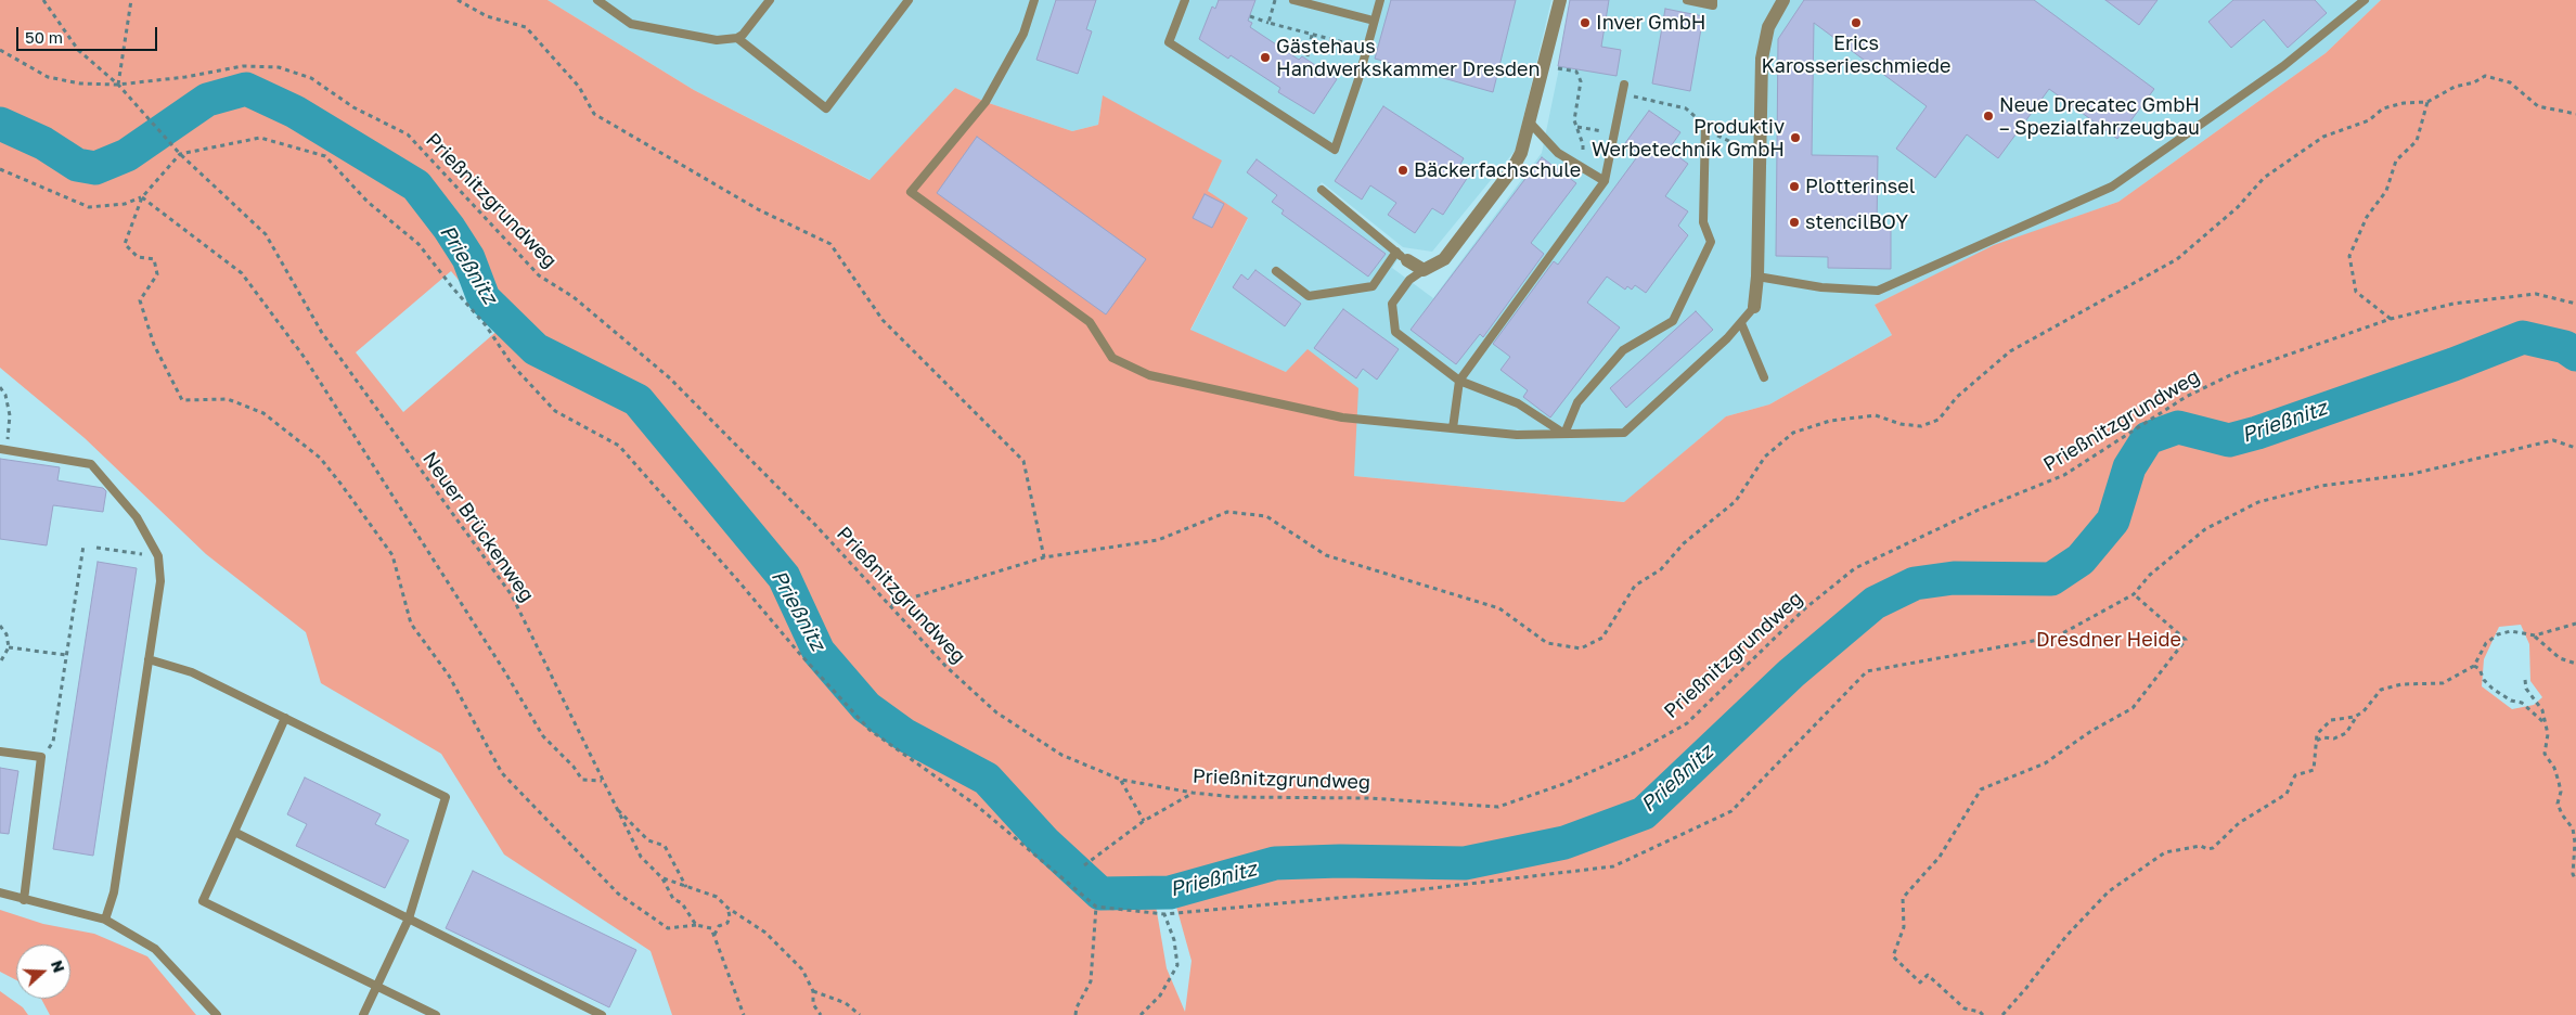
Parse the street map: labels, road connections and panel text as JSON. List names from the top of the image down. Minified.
{"streets":{"path":["Prießnitzgrundweg","Neuer Brückenweg"]},"crossings":[["Prießnitzgrundweg","Neuer Brückenweg"]],"water":["Prießnitz"],"parks":["Dresdner Heide"],"places":["Inver GmbH","Erics Karosserieschmiede","Gästehaus Handwerkskammer Dresden","Neue Drecatec GmbH – Spezialfahrzeugbau","Produktiv Werbetechnik GmbH","Bäckerfachschule","Plotterinsel","stencilBOY"],"scale_bar":"50 m","north":"right"}
